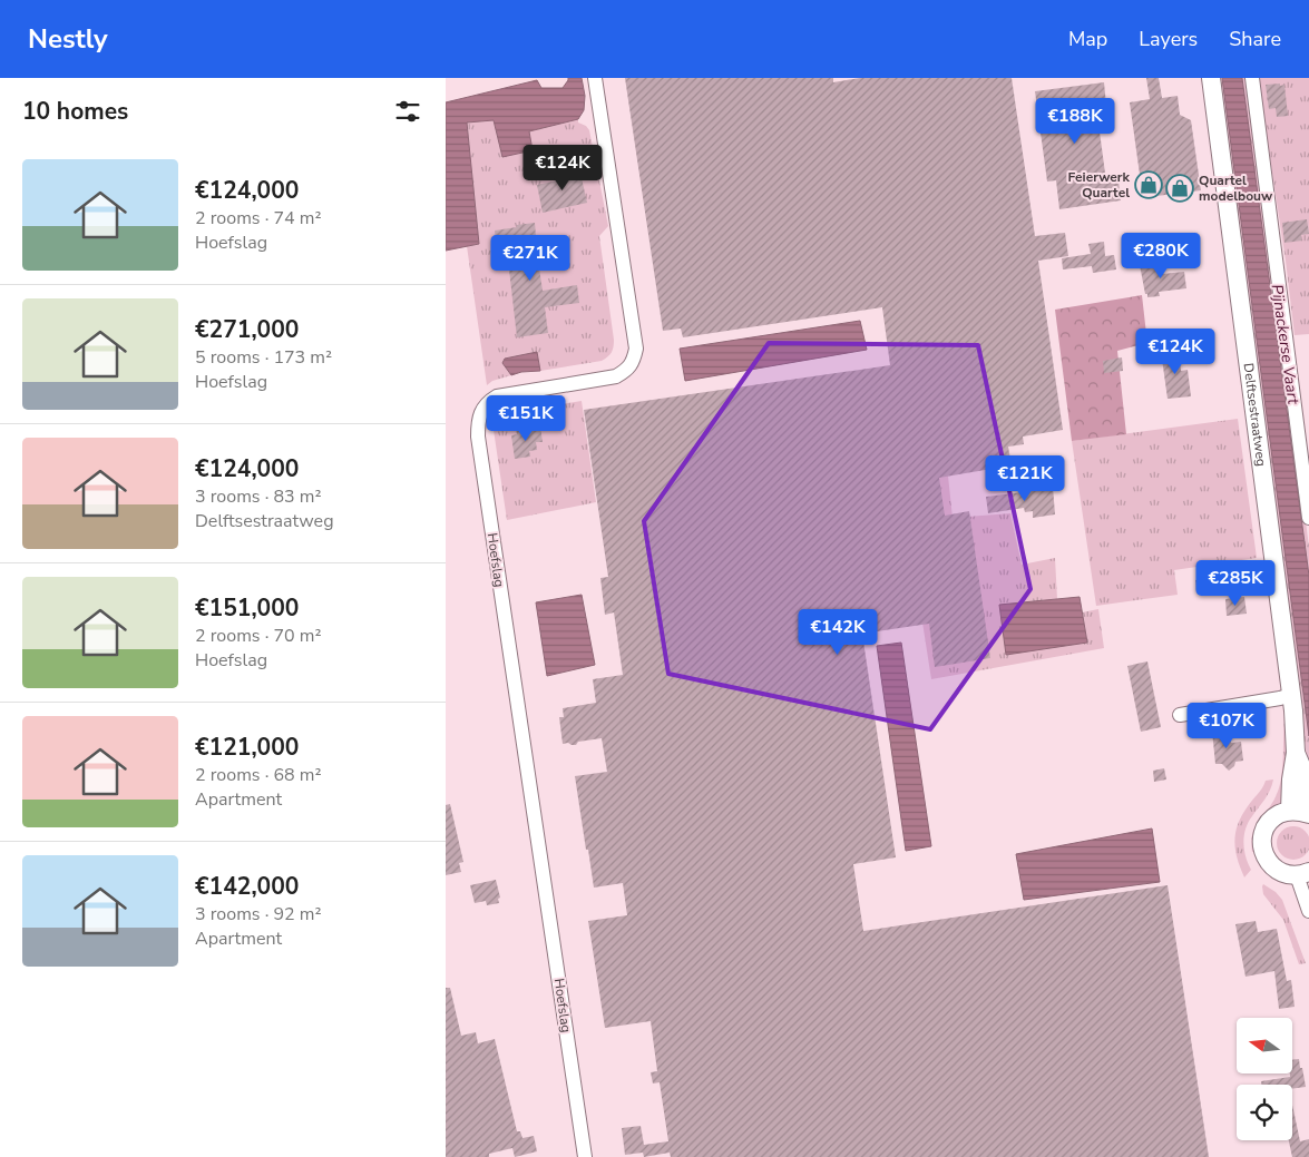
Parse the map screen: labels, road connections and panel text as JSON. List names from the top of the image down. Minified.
{"streets":{"main road":["Delftsestraatweg"],"street":["Hoefslag"]},"water":["Pijnackerse Vaart"],"places":{"shop":["Feierwerk Quartel","Quartel modelbouw"]},"north":"left","page":{"header":"Nestly","nav":["Map","Layers","Share"],"heading":"10 homes","price":["€188K","€124K","€280K","€271K","€124K","€151K","€121K","€285K","€142K","€107K"],"list":[{"name":"€124,000","note":"2 rooms · 74 m² · Hoefslag"},{"name":"€271,000","note":"5 rooms · 173 m² · Hoefslag"},{"name":"€124,000","note":"3 rooms · 83 m² · Delftsestraatweg"},{"name":"€151,000","note":"2 rooms · 70 m² · Hoefslag"},{"name":"€121,000","note":"2 rooms · 68 m² · Apartment"},{"name":"€142,000","note":"3 rooms · 92 m² · Apartment"}]}}
